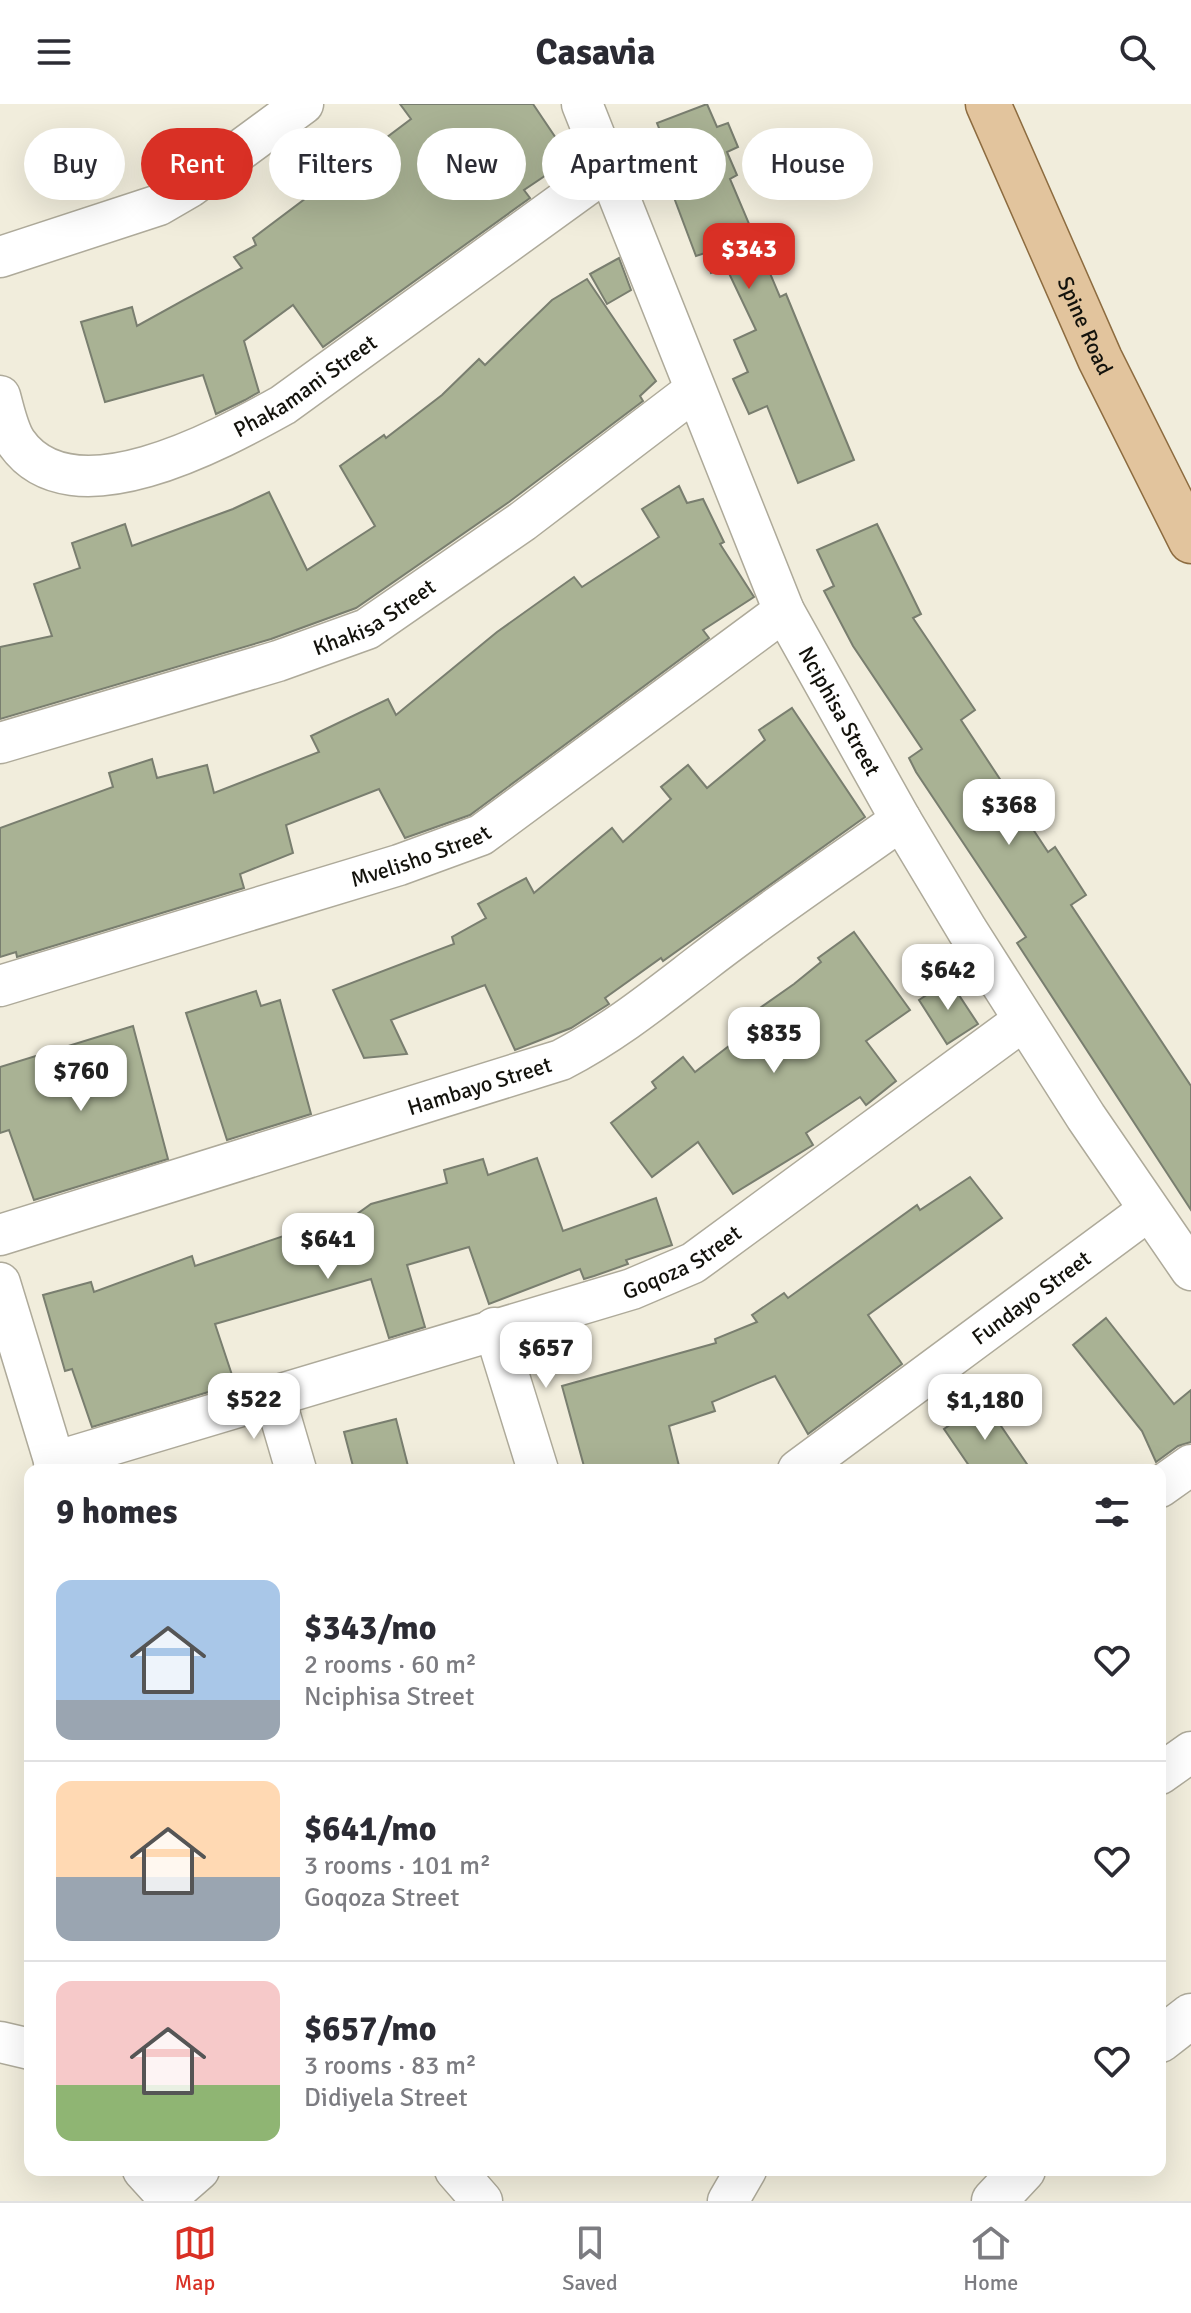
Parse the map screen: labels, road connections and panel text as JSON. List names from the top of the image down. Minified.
{"streets":{"main road":["Spine Road"],"street":["Phakamani Street","Khakisa Street","Nciphisa Street","Mvelisho Street","Hambayo Street","Goqoza Street","Fundayo Street"]},"crossings":[["Khakisa Street","Nciphisa Street"],["Nciphisa Street","Mvelisho Street"],["Nciphisa Street","Hambayo Street"],["Nciphisa Street","Goqoza Street"],["Nciphisa Street","Fundayo Street"]],"page":{"header":"Casavia","chip":["Buy","Rent","Filters","New","Apartment","House"],"price":["$343","$368","$642","$835","$760","$641","$657","$522","$1,180"],"heading":"9 homes","list":[{"name":"$343/mo","note":"2 rooms · 60 m² · Nciphisa Street"},{"name":"$641/mo","note":"3 rooms · 101 m² · Goqoza Street"},{"name":"$657/mo","note":"3 rooms · 83 m² · Didiyela Street"}],"tabs":["Map","Saved","Home"]}}
